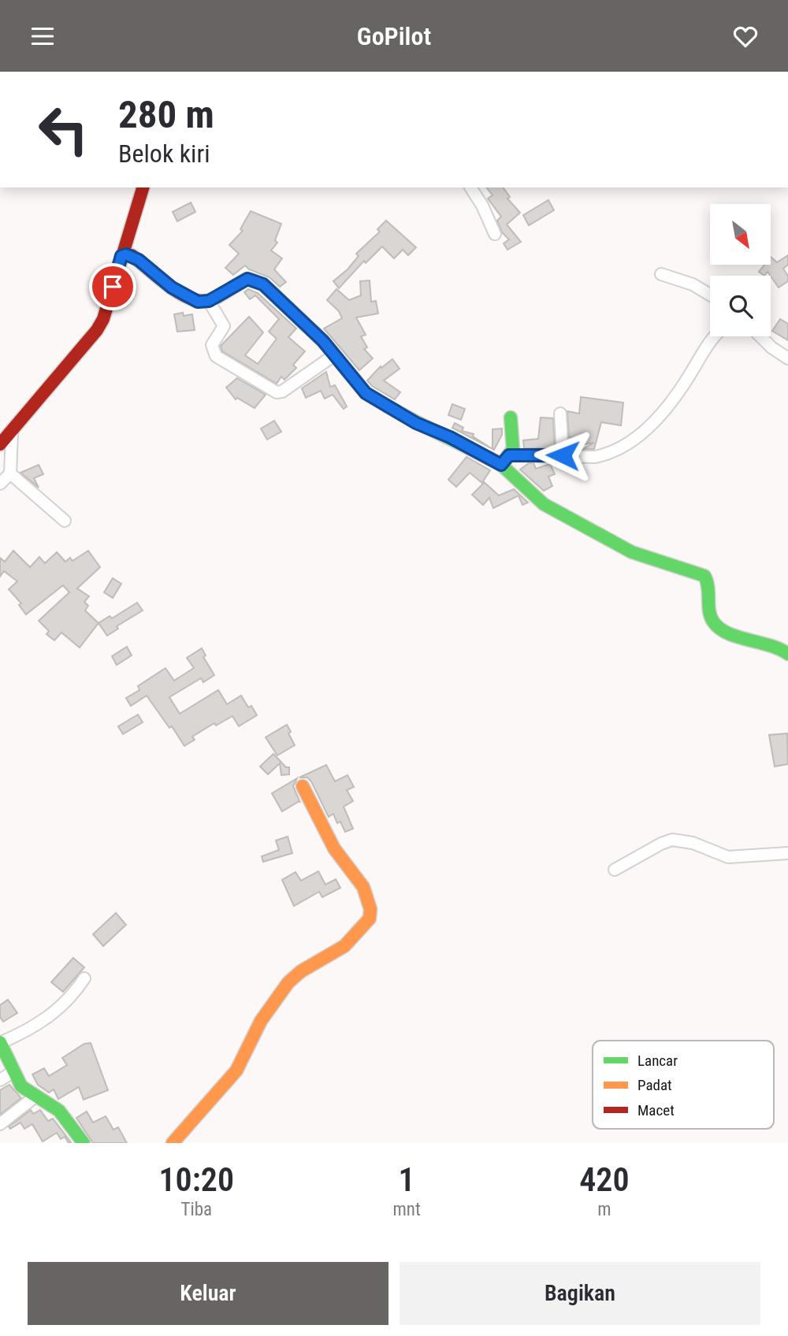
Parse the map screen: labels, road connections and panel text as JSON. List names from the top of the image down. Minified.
{"legend":["Lancar","Padat","Macet"],"north":"bottom right","page":{"header":"GoPilot","turn":["280 m","Belok kiri"],"eta":["10:20","Tiba","1","mnt","420","m"],"buttons":["Keluar","Bagikan"]}}
